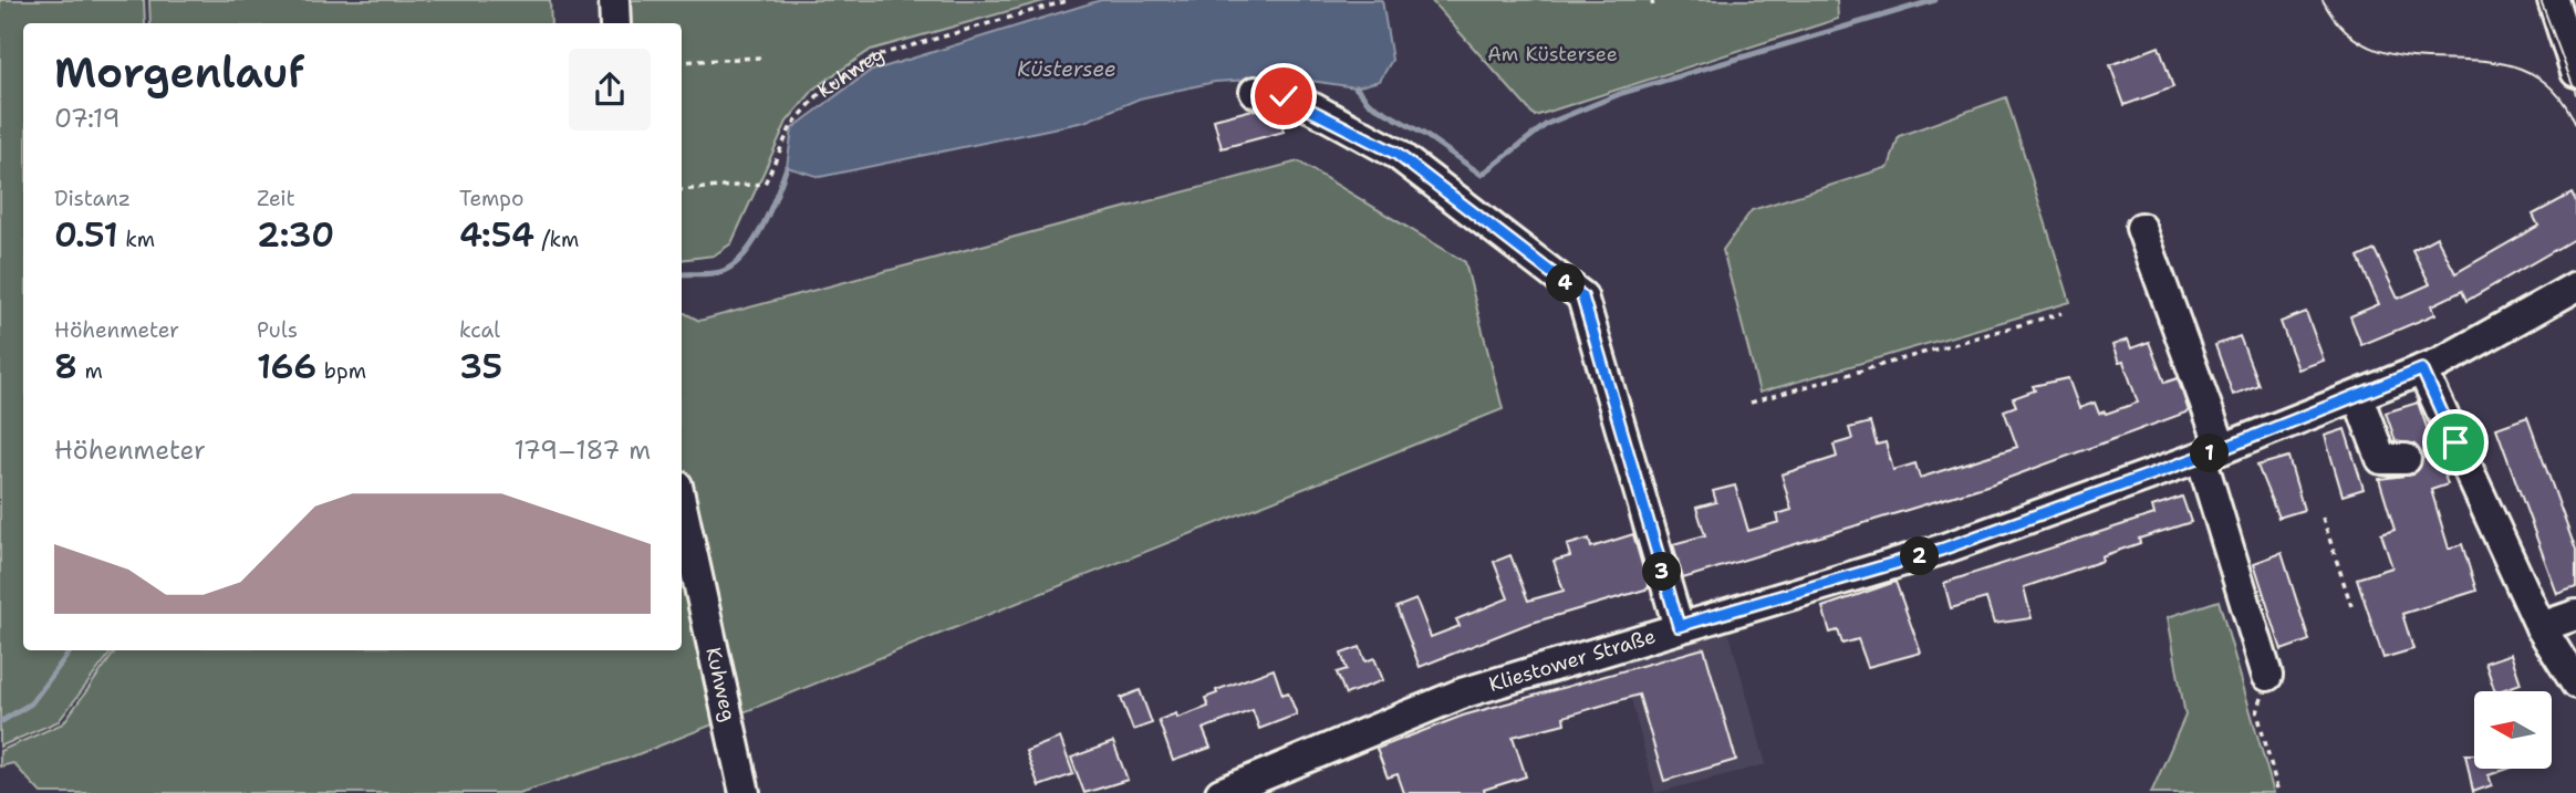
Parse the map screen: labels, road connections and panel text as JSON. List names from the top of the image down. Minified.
{"streets":{"street":["Kuhweg","Kliestower Straße"]},"water":["Küstersee"],"parks":["Am Küstersee"],"north":"left","page":{"heading":["Morgenlauf","07:19"],"stats":[["Distanz","0.51 km"],["Zeit","2:30"],["Tempo","4:54 /km"],["Höhenmeter","8 m"],["Puls","166 bpm"],["kcal","35"]],"pins":["4","1","2","3"],"chart":["Höhenmeter","179–187 m"]}}
